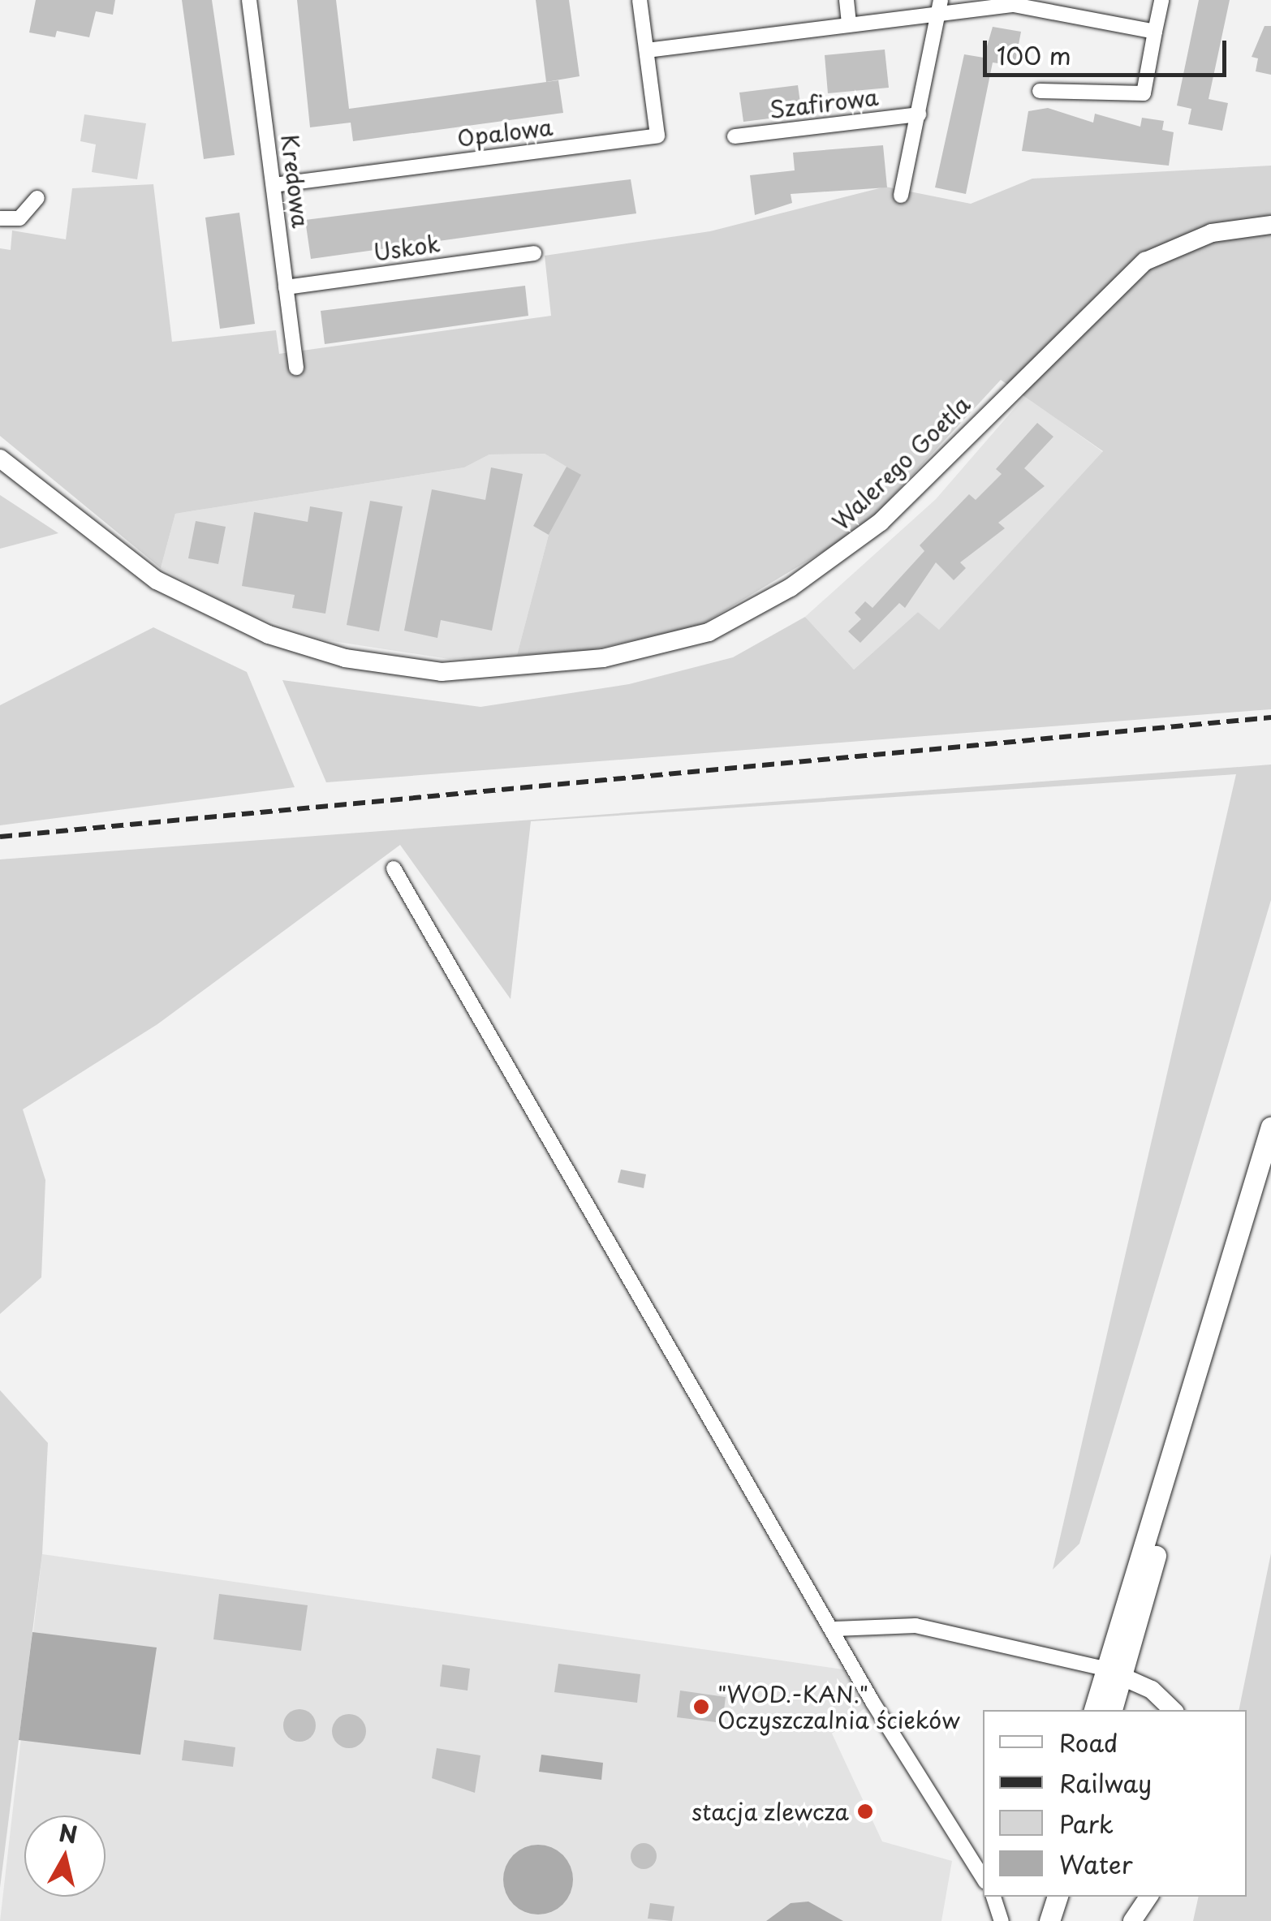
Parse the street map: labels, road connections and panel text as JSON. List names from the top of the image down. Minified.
{"streets":{"street":["Szafirowa","Opalowa","Kredowa","Uskok","Walerego Goetla"]},"crossings":[["Opalowa","Kredowa"],["Kredowa","Uskok"]],"places":["\"WOD.-KAN.\" Oczyszczalnia ścieków","stacja zlewcza"],"legend":["Road","Railway","Park","Water"],"scale_bar":"100 m","north":"top"}
